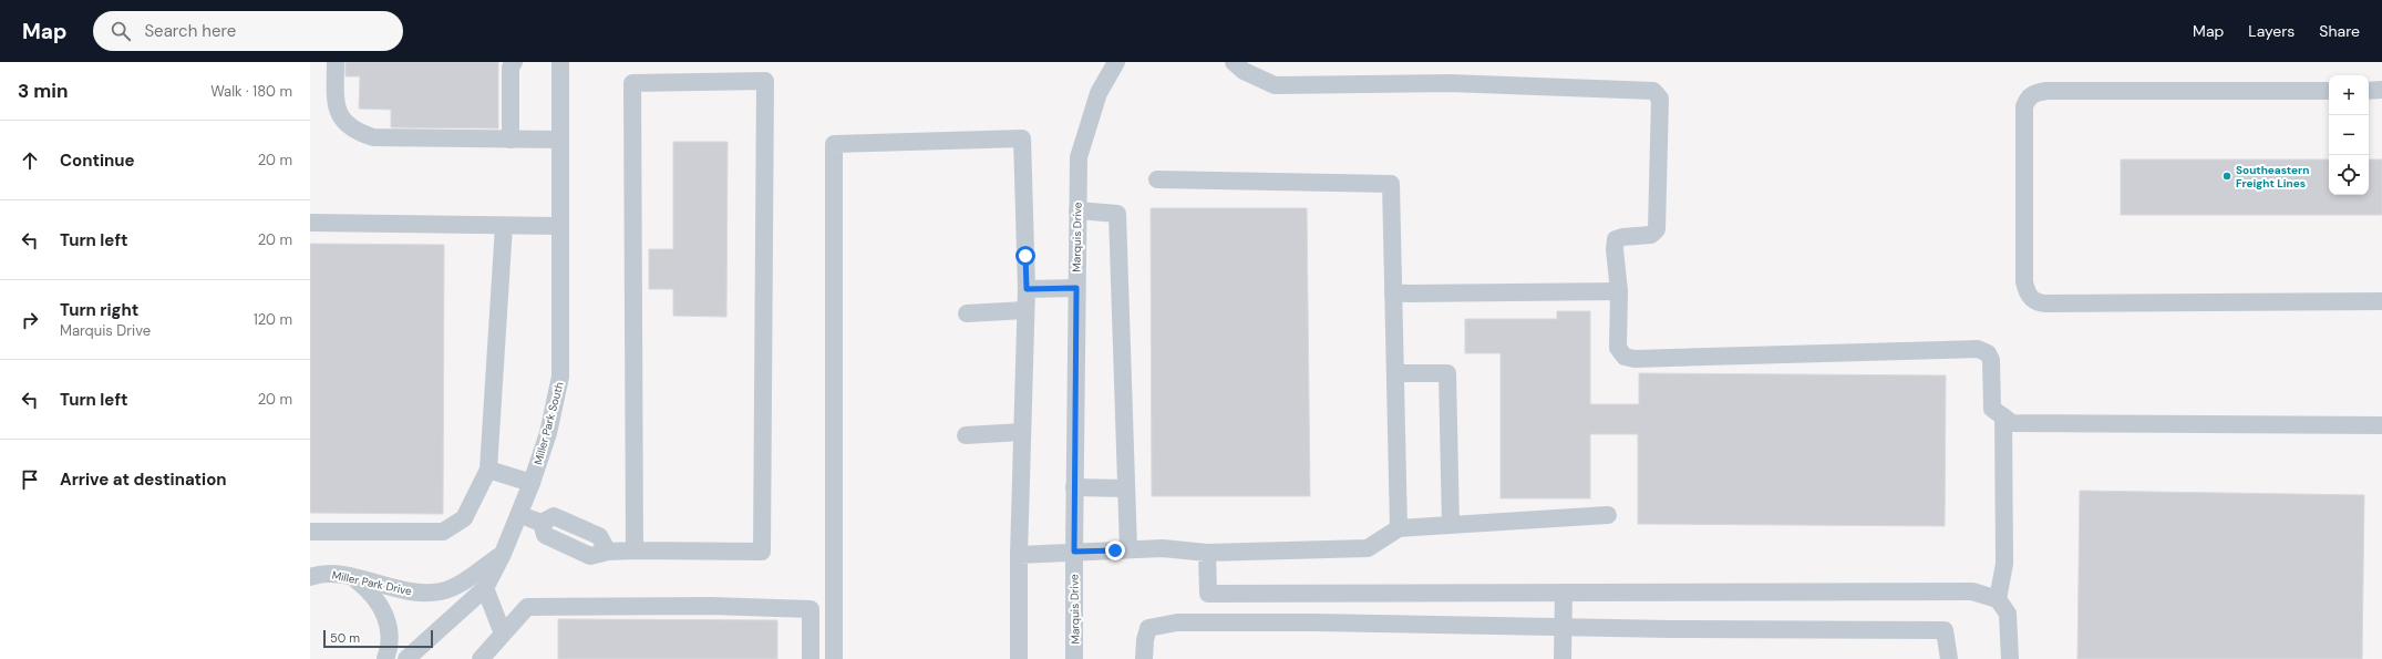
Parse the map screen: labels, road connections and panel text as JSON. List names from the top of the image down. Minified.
{"streets":{"street":["Marquis Drive","Miller Park South","Miller Park Drive"]},"crossings":[["Miller Park South","Miller Park Drive"]],"places":["Southeastern Freight Lines"],"scale_bar":"50 m","page":{"header":"Map","search":"Search here","nav":["Map","Layers","Share"],"heading":["3 min","Walk · 180 m"],"map_buttons":["+","−"],"list":[["Continue","20 m"],["Turn left","20 m"],["Turn right","Marquis Drive","120 m"],["Turn left","20 m"],"Arrive at destination"],"scale":"50 m"}}
